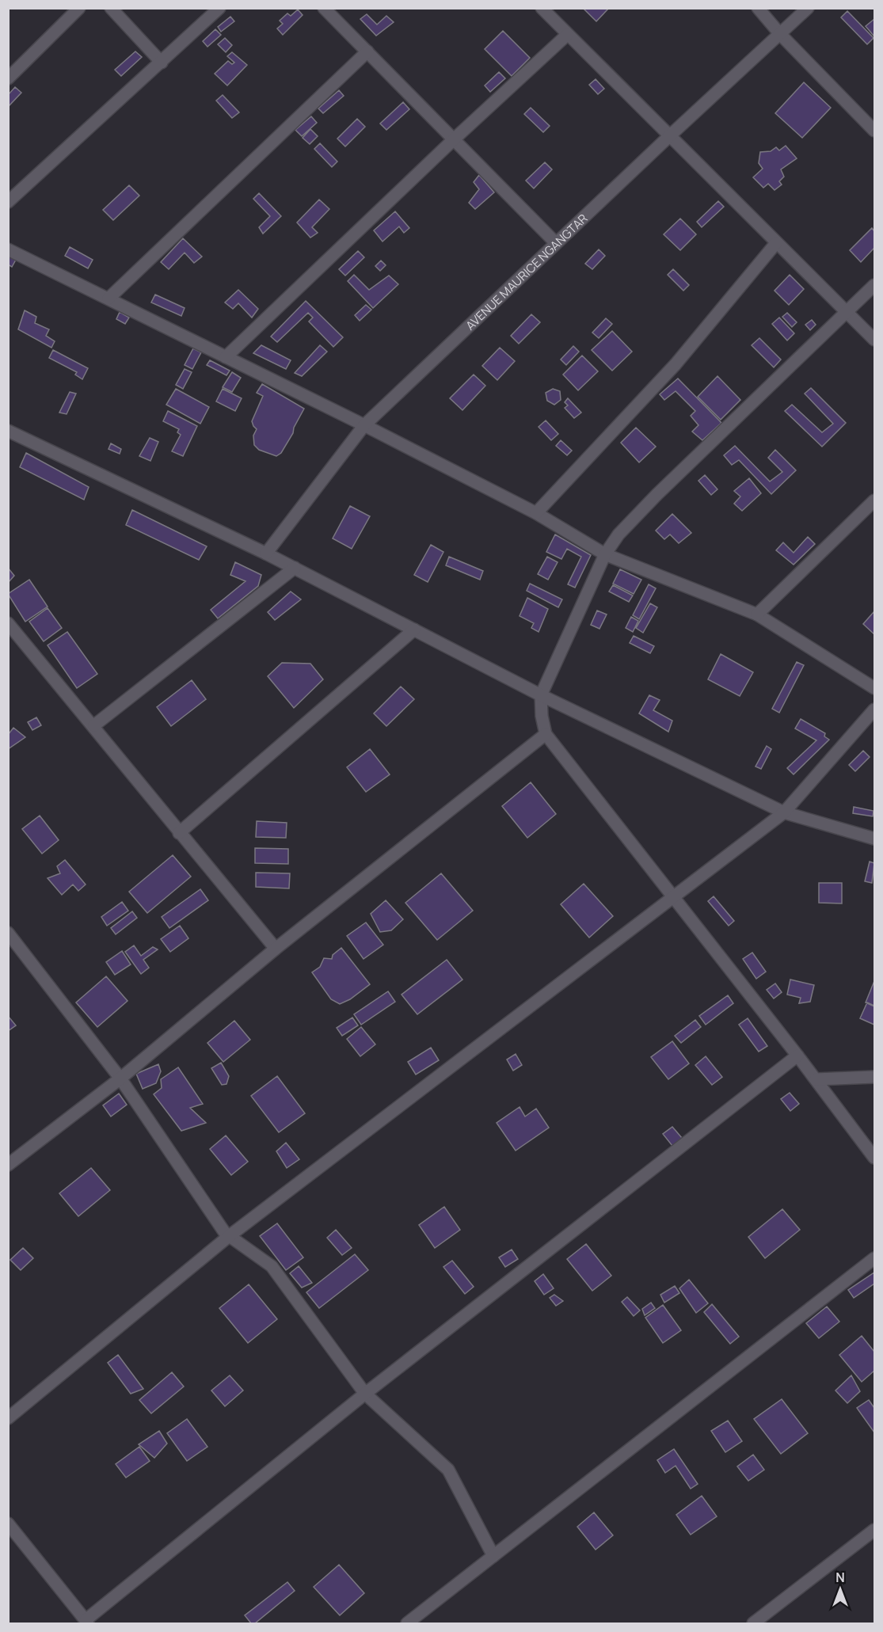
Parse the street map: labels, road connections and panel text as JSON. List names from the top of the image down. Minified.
{"streets":{"street":["AVENUE MAURICE NGANGTAR"]},"north":"top"}
